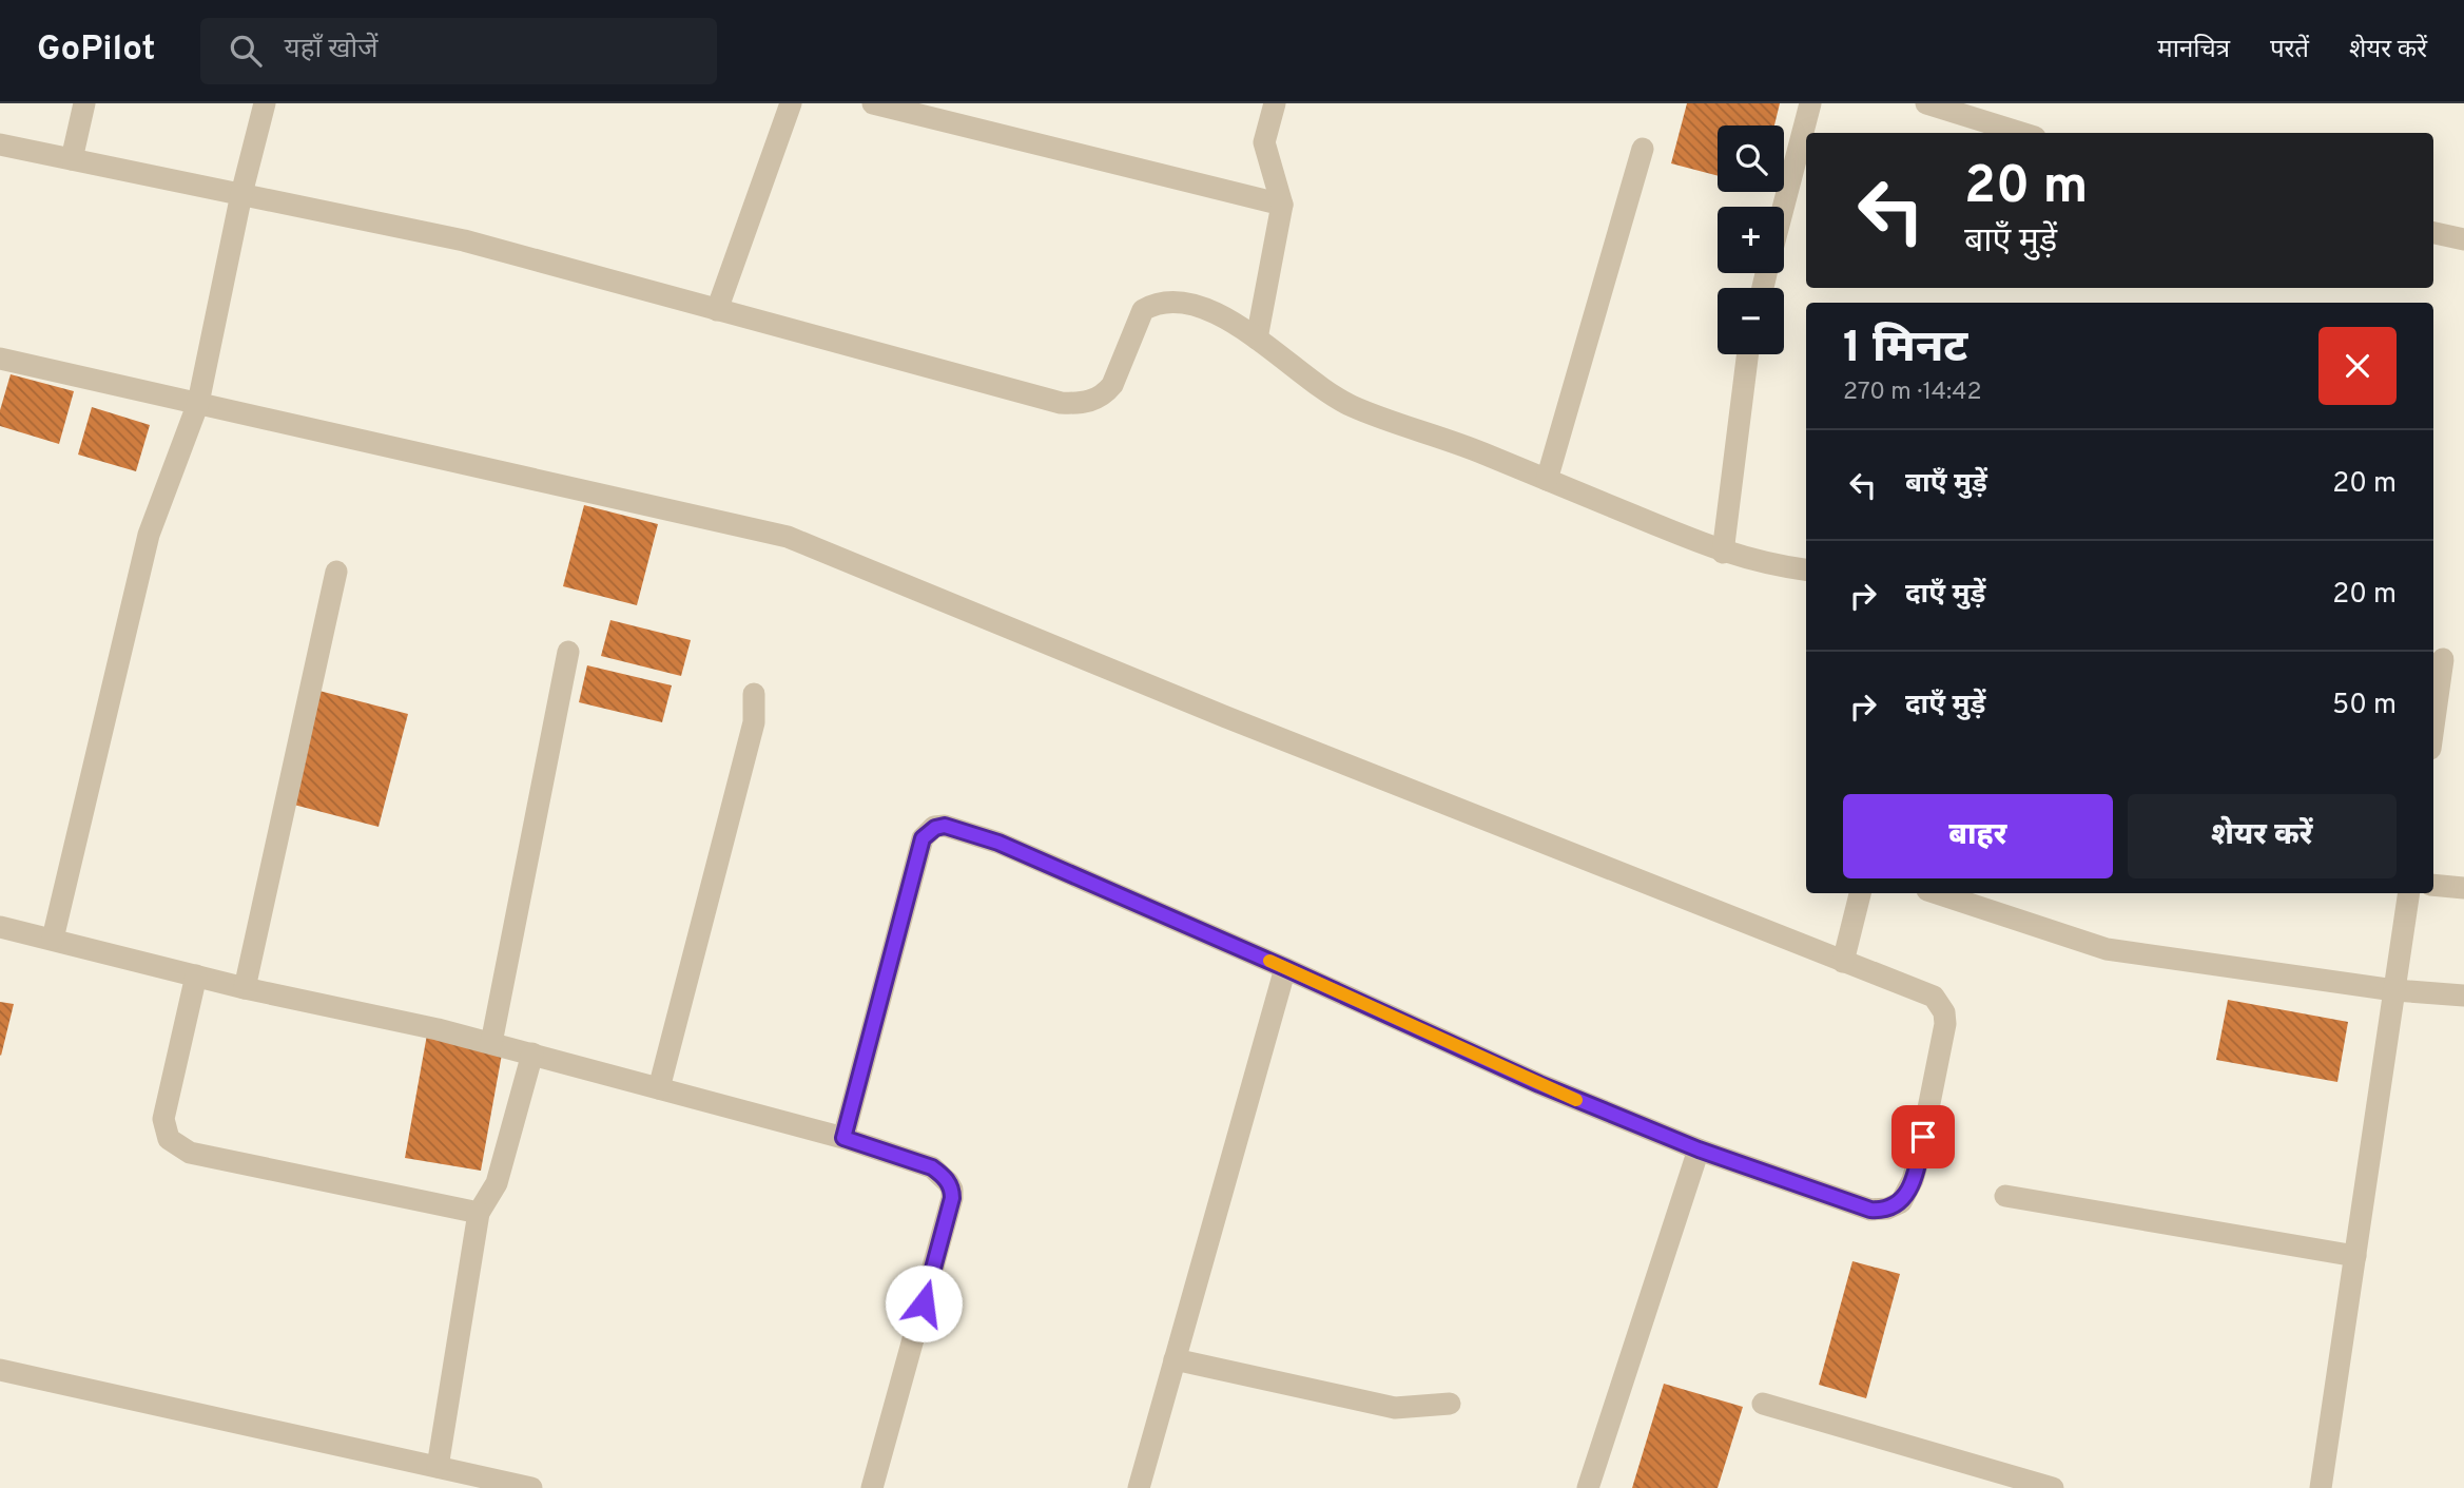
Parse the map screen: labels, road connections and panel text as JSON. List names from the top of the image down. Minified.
{"page":{"header":"GoPilot","search":"यहाँ खोजें","nav":["मानचित्र","परतें","शेयर करें"],"map_buttons":["+","−"],"turn":["20 m","बाएँ मुड़ें"],"heading":["1 मिनट","270 m · 14:42"],"list":[{"name":"बाएँ मुड़ें","value":"20 m"},{"name":"दाएँ मुड़ें","value":"20 m"},{"name":"दाएँ मुड़ें","value":"50 m"}],"buttons":["बाहर","शेयर करें"]}}
